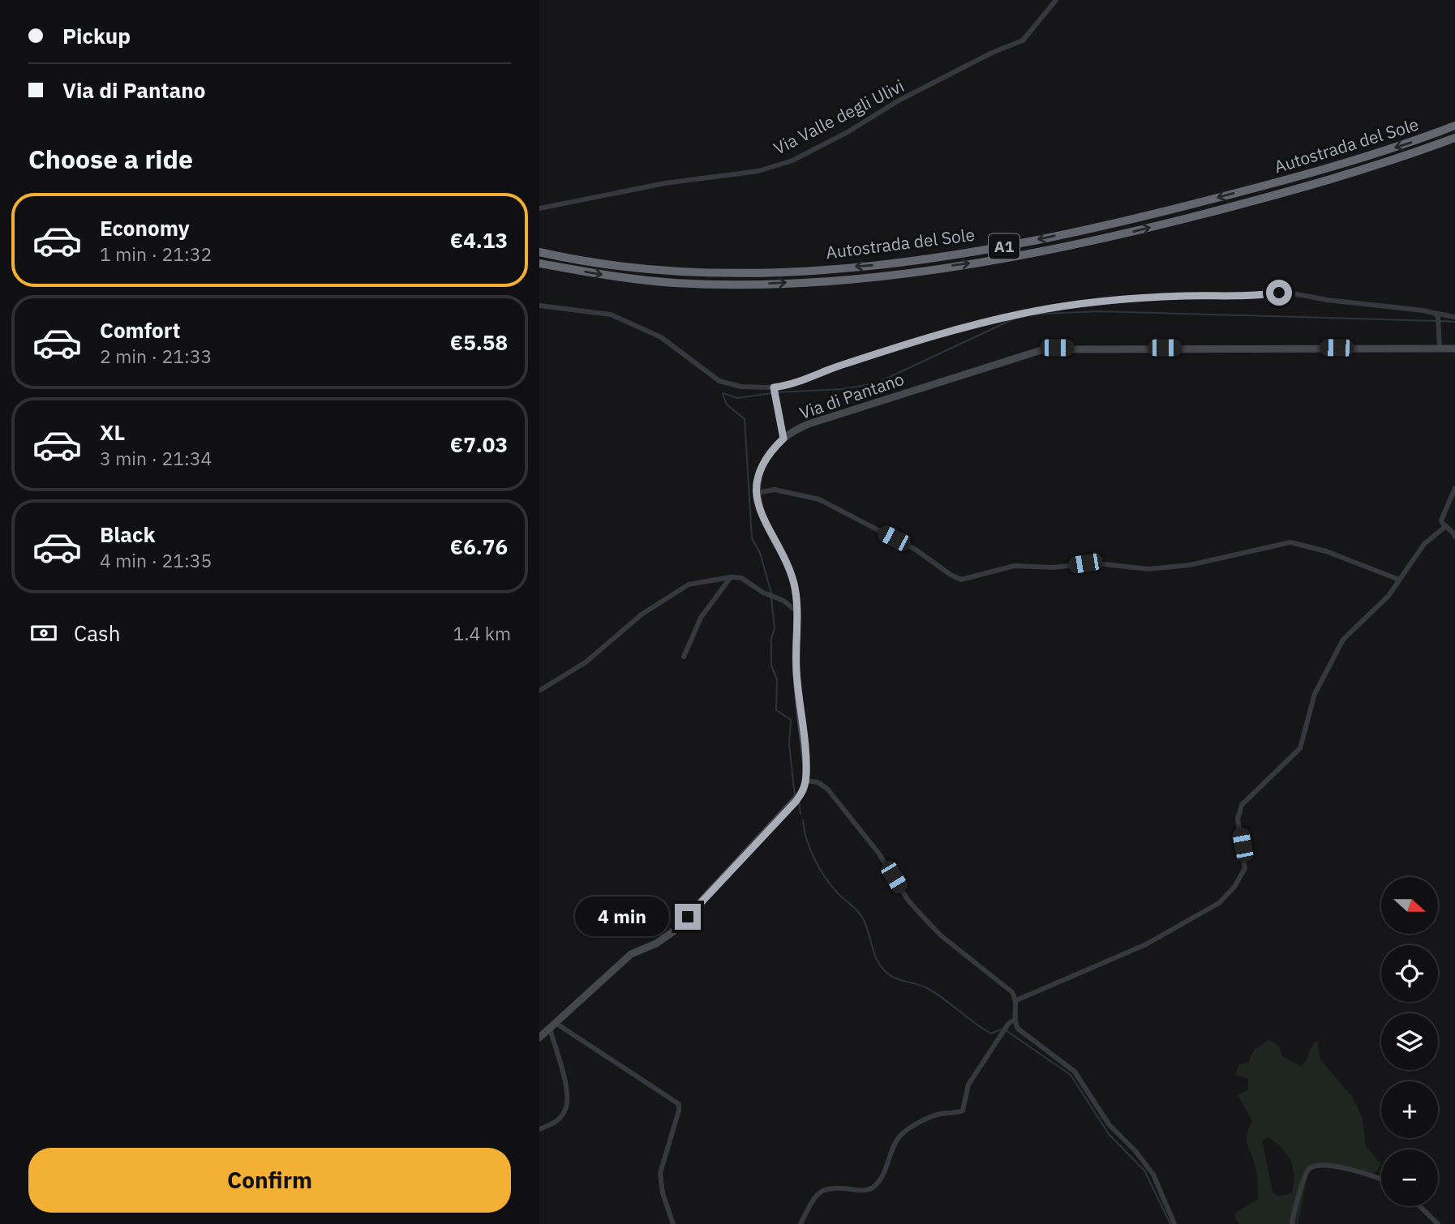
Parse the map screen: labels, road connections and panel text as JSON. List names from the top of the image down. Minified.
{"streets":{"highway":["Autostrada del Sole","A1"],"street":["Via Valle degli Ulivi","Via di Pantano"]},"north":"right","page":{"banner":["Pickup","Via di Pantano"],"heading":"Choose a ride","list":[{"name":"Economy","note":"1 min · 21:32","value":"€4.13"},{"name":"Comfort","note":"2 min · 21:33","value":"€5.58"},{"name":"XL","note":"3 min · 21:34","value":"€7.03"},{"name":"Black","note":"4 min · 21:35","value":"€6.76"}],"pay":["Cash","1.4 km"],"map_buttons":["+","−"],"bubble":"4 min","buttons":"Confirm"}}
